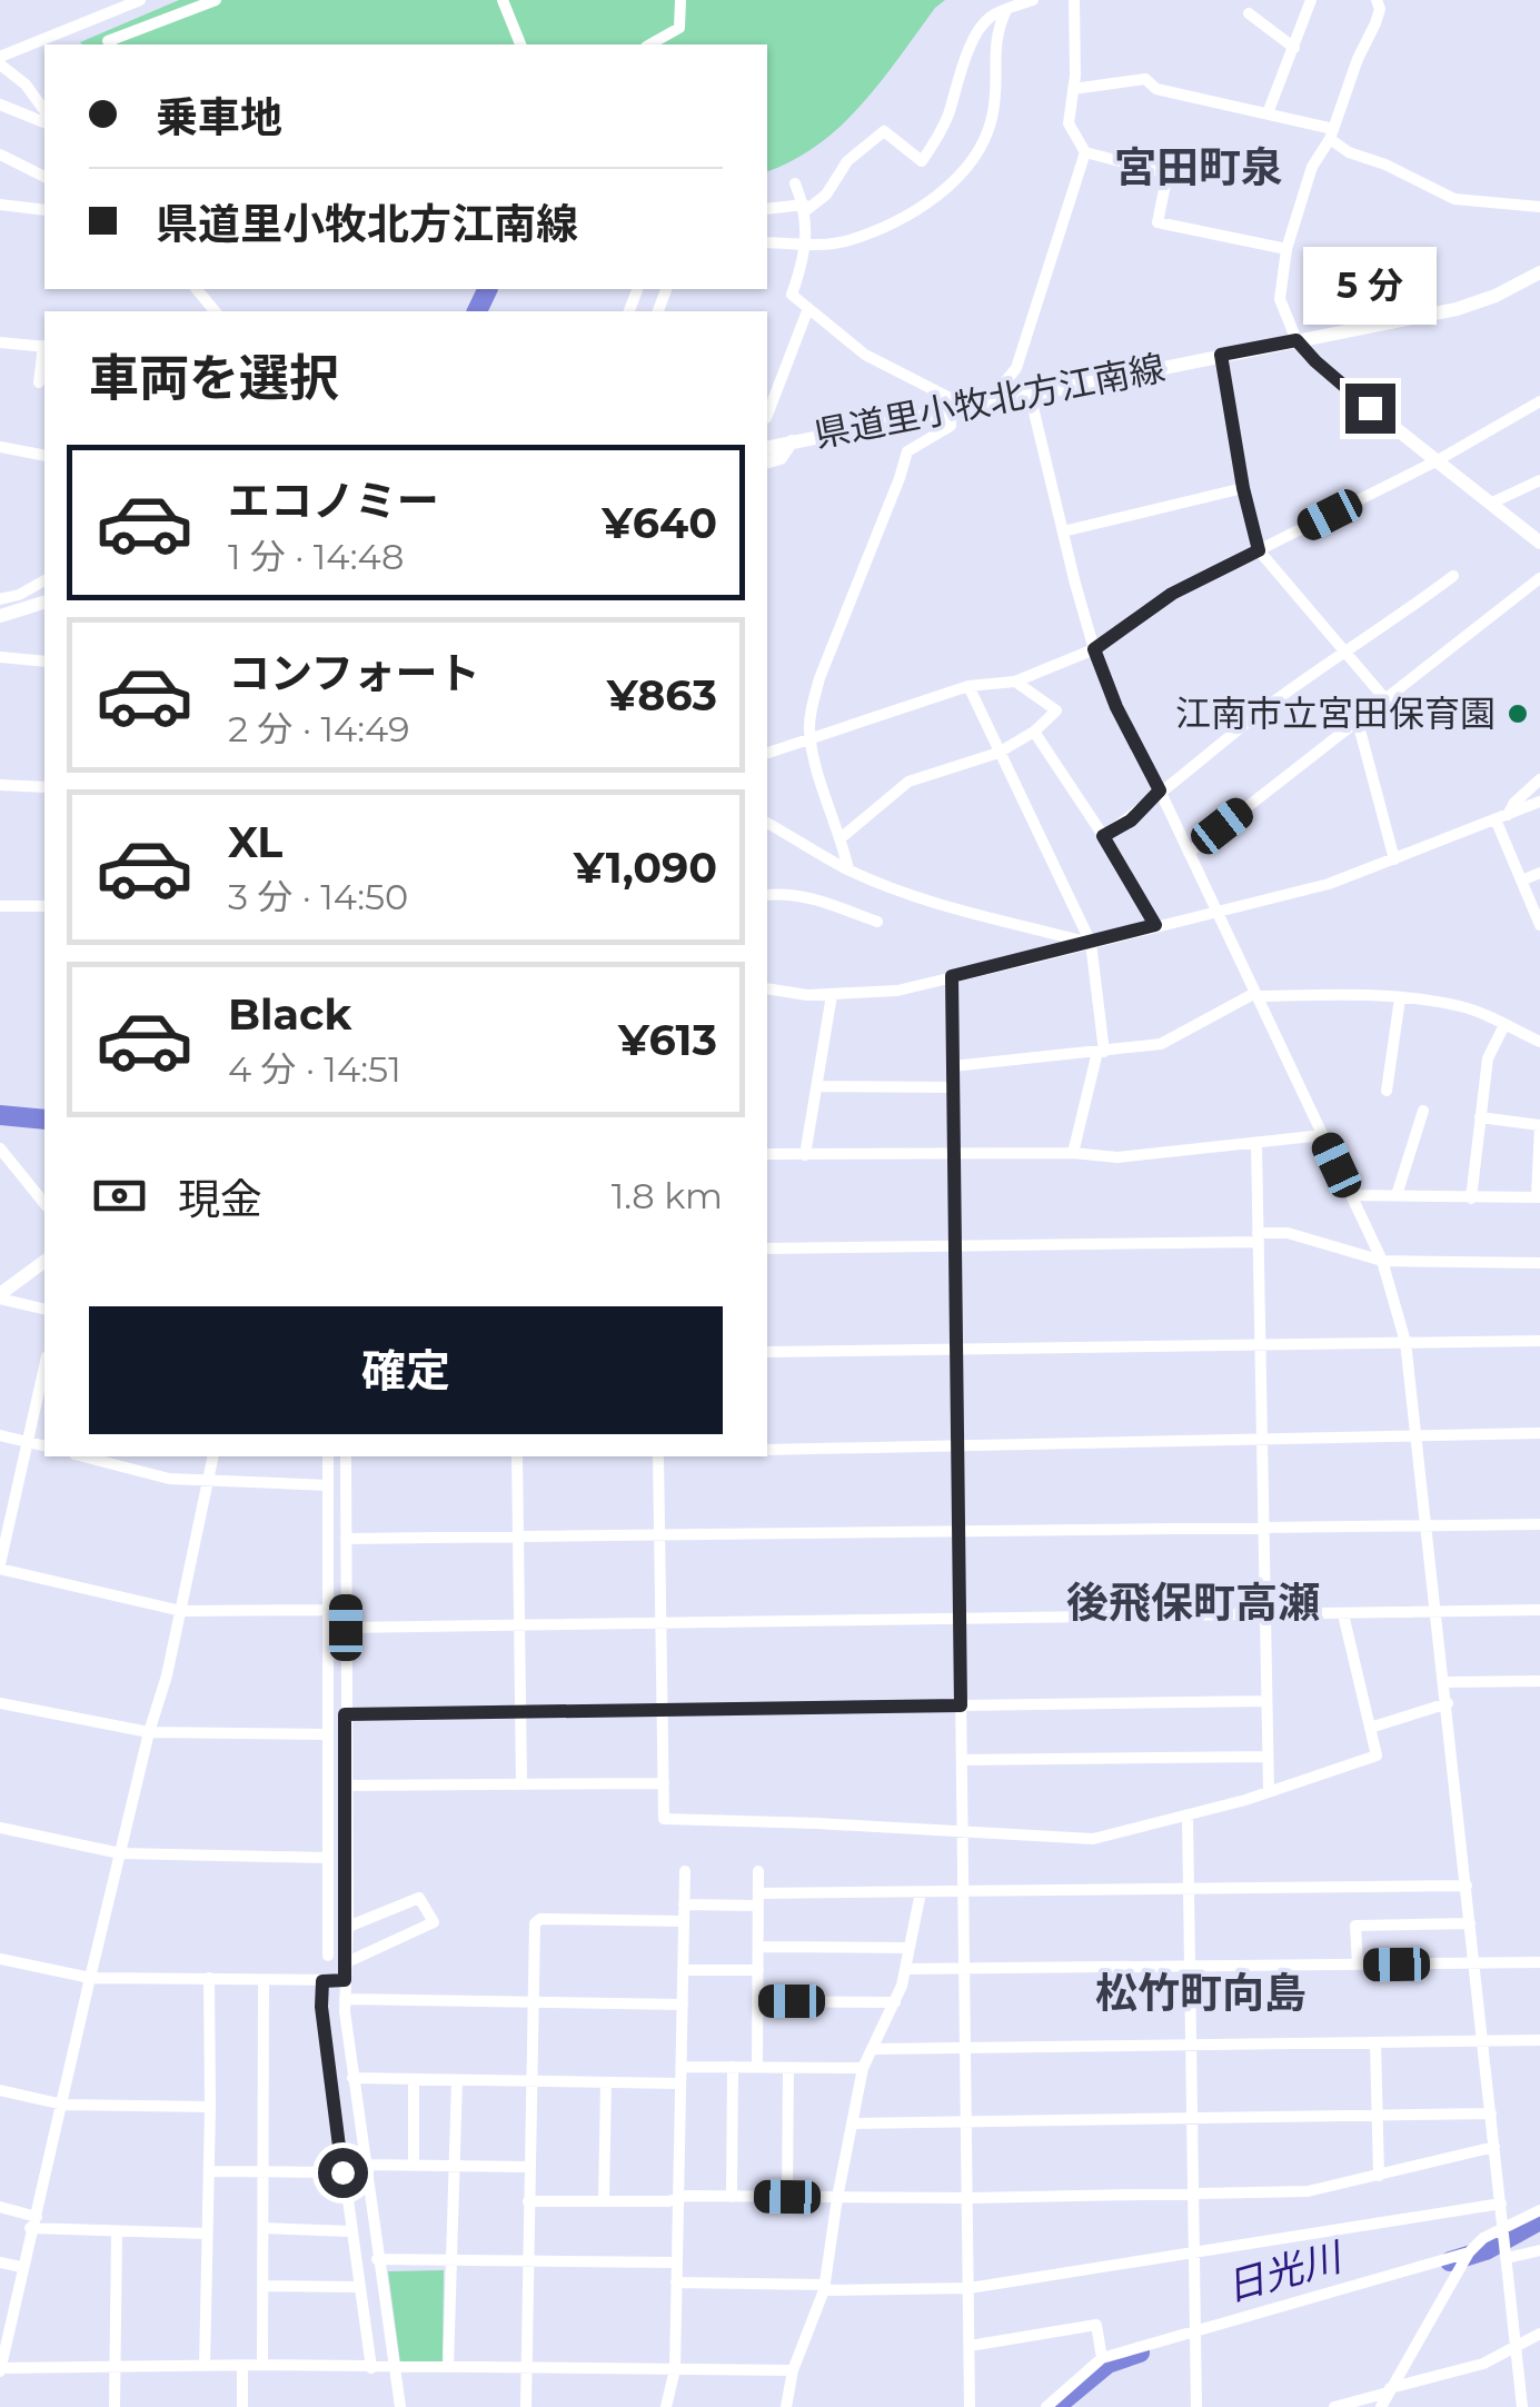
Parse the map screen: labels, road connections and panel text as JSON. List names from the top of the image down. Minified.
{"streets":{"main road":["県道里小牧北方江南線"]},"districts":["宮田町泉","後飛保町高瀬","松竹町向島"],"water":["日光川"],"places":["江南市立宮田保育園"],"page":{"banner":["乗車地","県道里小牧北方江南線"],"bubble":"5 分","heading":"車両を選択","list":[{"name":"エコノミー","note":"1 分 · 14:48","value":"¥640"},{"name":"コンフォート","note":"2 分 · 14:49","value":"¥863"},{"name":"XL","note":"3 分 · 14:50","value":"¥1,090"},{"name":"Black","note":"4 分 · 14:51","value":"¥613"}],"pay":["現金","1.8 km"],"buttons":"確定"}}
